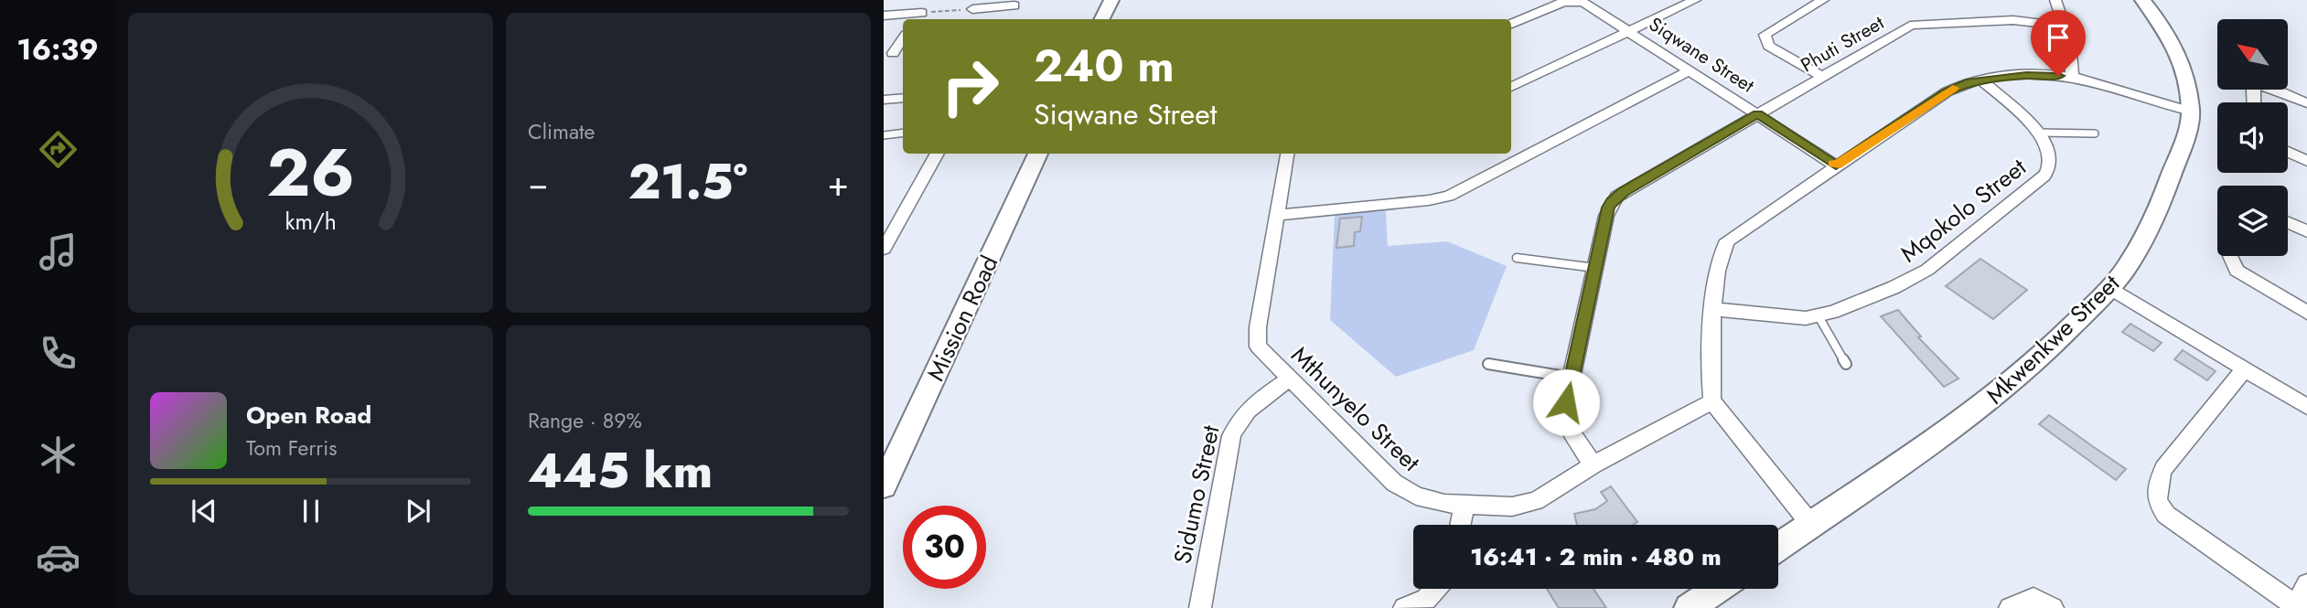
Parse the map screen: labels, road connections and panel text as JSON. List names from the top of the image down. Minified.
{"streets":{"street":["Phuti Street","Siqwane Street","Mqokolo Street","Mission Road","Mkwenkwe Street","Mthunyelo Street","Sidumo Street"]},"crossings":[["Phuti Street","Siqwane Street"],["Phuti Street","Mthunyelo Street"],["Mthunyelo Street","Sidumo Street"]],"north":"top left","page":{"tabs":"16:39","tile":["Climate",["Range · 89%","445 km"]],"turn":["240 m","Siqwane Street"],"heat":["−","21.5°","+"],"song":["Open Road","Tom Ferris"],"limit":"30","trip":"16:41 · 2 min · 480 m","gauge":["26","km/h"]}}
